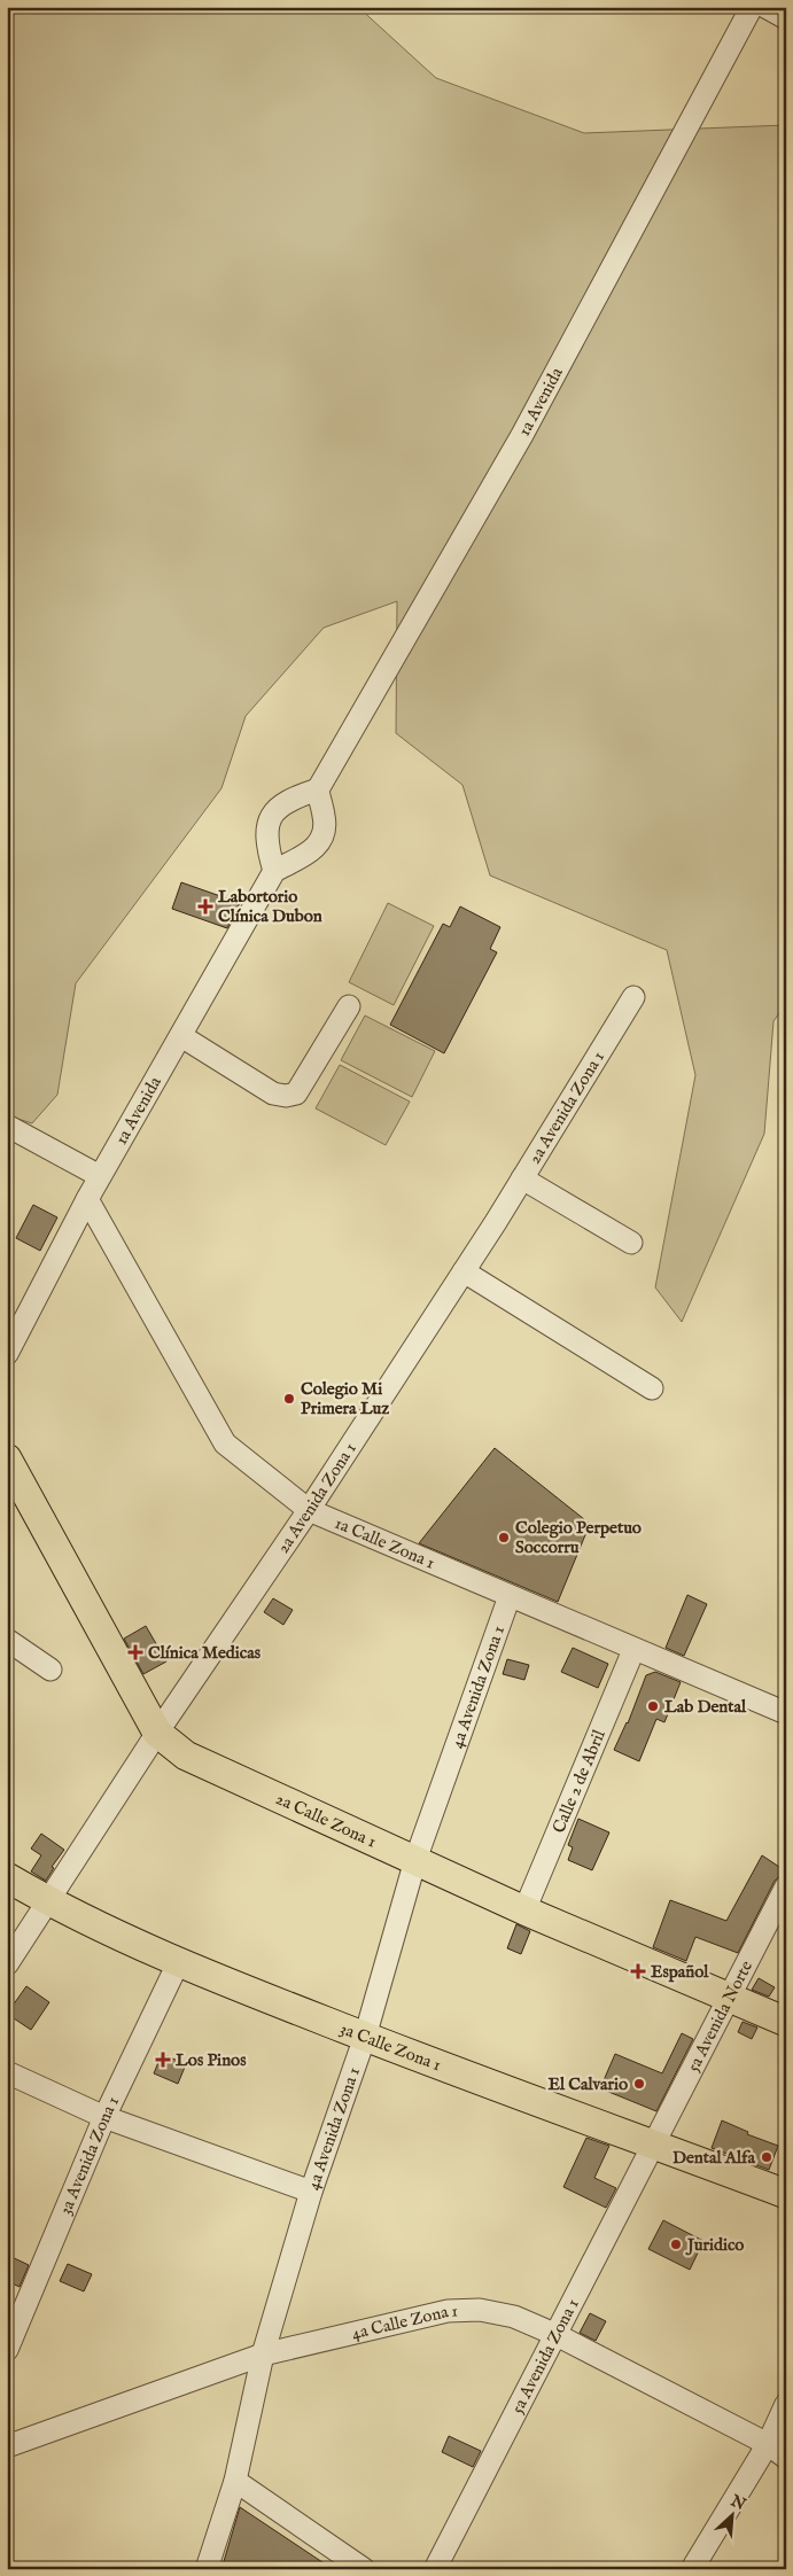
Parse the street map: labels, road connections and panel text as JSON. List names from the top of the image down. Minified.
{"streets":{"main road":["2a Calle Zona 1","3a Calle Zona 1"],"street":["1a Avenida","2a Avenida Zona 1","1a Calle Zona 1","4a Avenida Zona 1","Calle 2 de Abril","5a Avenida Norte","3a Avenida Zona 1","4a Calle Zona 1","5a Avenida Zona 1"]},"crossings":[["1a Avenida","1a Calle Zona 1"],["2a Avenida Zona 1","1a Calle Zona 1"],["2a Avenida Zona 1","2a Calle Zona 1"],["2a Avenida Zona 1","3a Calle Zona 1"],["1a Calle Zona 1","4a Avenida Zona 1"],["1a Calle Zona 1","Calle 2 de Abril"],["4a Avenida Zona 1","2a Calle Zona 1"],["4a Avenida Zona 1","3a Calle Zona 1"],["4a Avenida Zona 1","4a Calle Zona 1"],["Calle 2 de Abril","2a Calle Zona 1"],["2a Calle Zona 1","5a Avenida Norte"],["5a Avenida Norte","3a Calle Zona 1"],["5a Avenida Norte","5a Avenida Zona 1"],["3a Calle Zona 1","3a Avenida Zona 1"],["3a Calle Zona 1","5a Avenida Zona 1"],["4a Calle Zona 1","5a Avenida Zona 1"]],"places":{"health":["Labortorio Clínica Dubon","Clínica Medicas","Español","Los Pinos"],"other":["Colegio Mi Primera Luz","Colegio Perpetuo Soccorru","Lab Dental","El Calvario","Dental Alfa","Juridico"]},"north":"top right"}
